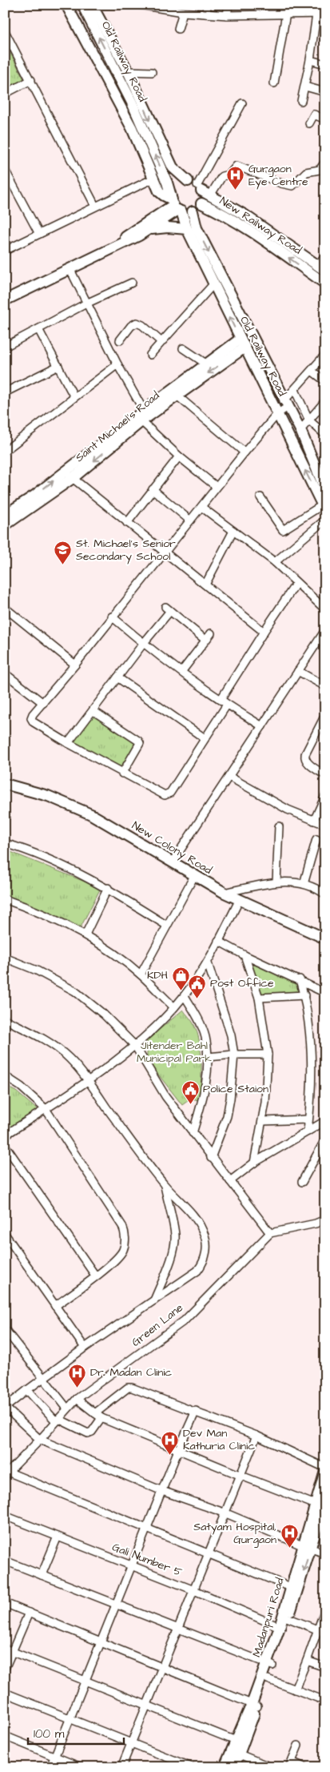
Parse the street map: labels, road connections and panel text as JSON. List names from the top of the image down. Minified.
{"streets":{"street":["Old Railway Road","New Railway Road","Saint Michael's Road","New Colony Road","Green Lane","Gali Number 5","Madanpuri Road"]},"crossings":[["Old Railway Road","New Railway Road"],["Old Railway Road","Saint Michael's Road"],["Gali Number 5","Madanpuri Road"]],"parks":["Jitender Bahl Municipal Park"],"places":{"hospital":["Gurgaon Eye Centre","Dr. Madan Clinic","Dev Man Kathuria Clinic","Satyam Hospital, Gurgaon"],"school or university":["St. Michael's Senior Secondary School"],"shop":["KDH"],"public building":["Post Office","Police Staion"]},"scale_bar":"100 m"}
